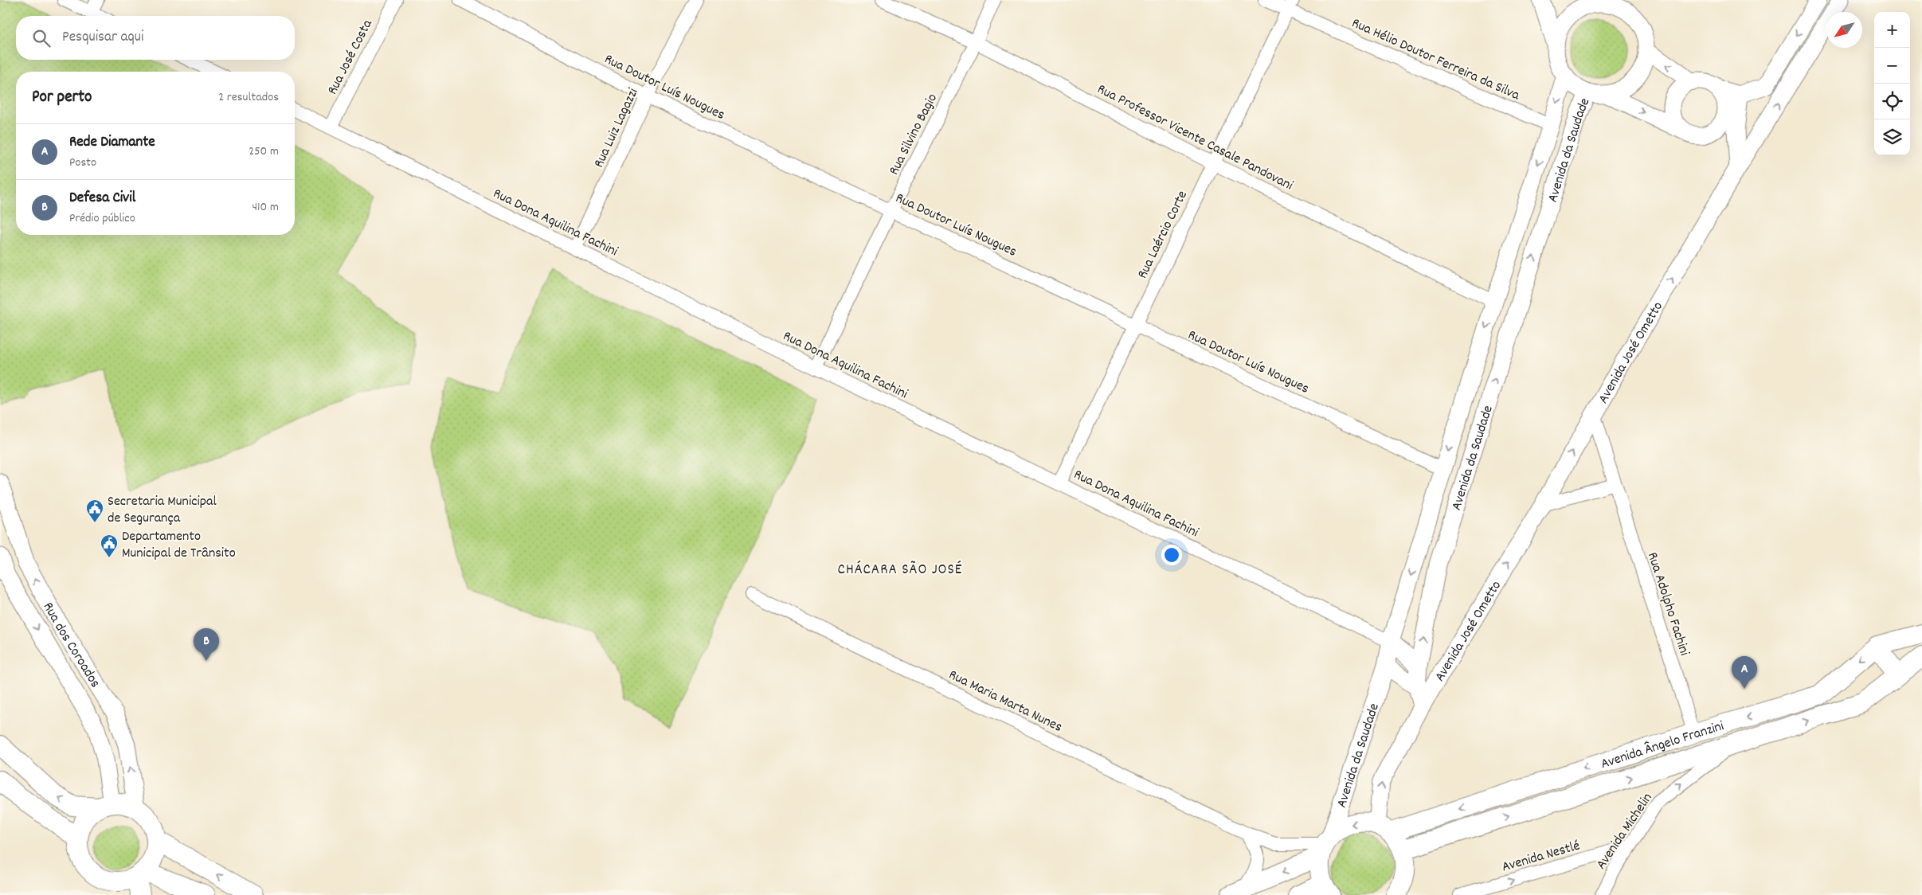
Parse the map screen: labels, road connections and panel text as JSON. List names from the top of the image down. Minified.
{"streets":{"main road":["Avenida Ângelo Franzini"],"street":["Rua José Costa","Rua Hélio Doutor Ferreira da Silva","Rua Doutor Luís Nougues","Rua Luiz Lagazzi","Rua Silvino Bagio","Rua Professor Vicente Casale Pandovani","Avenida da Saudade","Rua Dona Aquilina Fachini","Rua Laércio Corte","Avenida José Ometto","Rua Adolpho Fachini","Rua dos Coroados","Rua Maria Marta Nunes","Avenida Michelin","Avenida Nestlé"]},"crossings":[["Rua José Costa","Rua Dona Aquilina Fachini"],["Rua Hélio Doutor Ferreira da Silva","Avenida da Saudade"],["Rua Hélio Doutor Ferreira da Silva","Rua Laércio Corte"],["Rua Doutor Luís Nougues","Rua Luiz Lagazzi"],["Rua Doutor Luís Nougues","Rua Silvino Bagio"],["Rua Doutor Luís Nougues","Avenida da Saudade"],["Rua Doutor Luís Nougues","Rua Laércio Corte"],["Rua Luiz Lagazzi","Rua Dona Aquilina Fachini"],["Rua Silvino Bagio","Rua Professor Vicente Casale Pandovani"],["Rua Silvino Bagio","Rua Dona Aquilina Fachini"],["Rua Professor Vicente Casale Pandovani","Avenida da Saudade"],["Rua Professor Vicente Casale Pandovani","Rua Laércio Corte"],["Avenida da Saudade","Rua Dona Aquilina Fachini"],["Avenida da Saudade","Avenida José Ometto"],["Avenida da Saudade","Rua Maria Marta Nunes"],["Rua Dona Aquilina Fachini","Rua Laércio Corte"],["Avenida José Ometto","Rua Adolpho Fachini"],["Rua Adolpho Fachini","Avenida Ângelo Franzini"],["Avenida Ângelo Franzini","Avenida Michelin"],["Avenida Michelin","Avenida Nestlé"]],"one_way":["Avenida José Ometto","Avenida Michelin","Avenida Nestlé"],"districts":["CHÁCARA SÃO JOSÉ"],"places":{"public building":["Secretaria Municipal de Segurança","Departamento Municipal de Trânsito"]},"north":"bottom left","page":{"map_buttons":["+","−"],"search":"Pesquisar aqui","heading":["Por perto","2 resultados"],"list":[{"mark":"A","name":"Rede Diamante","note":"Posto","value":"250 m"},{"mark":"B","name":"Defesa Civil","note":"Prédio público","value":"410 m"}],"pins":["B","A"]}}
